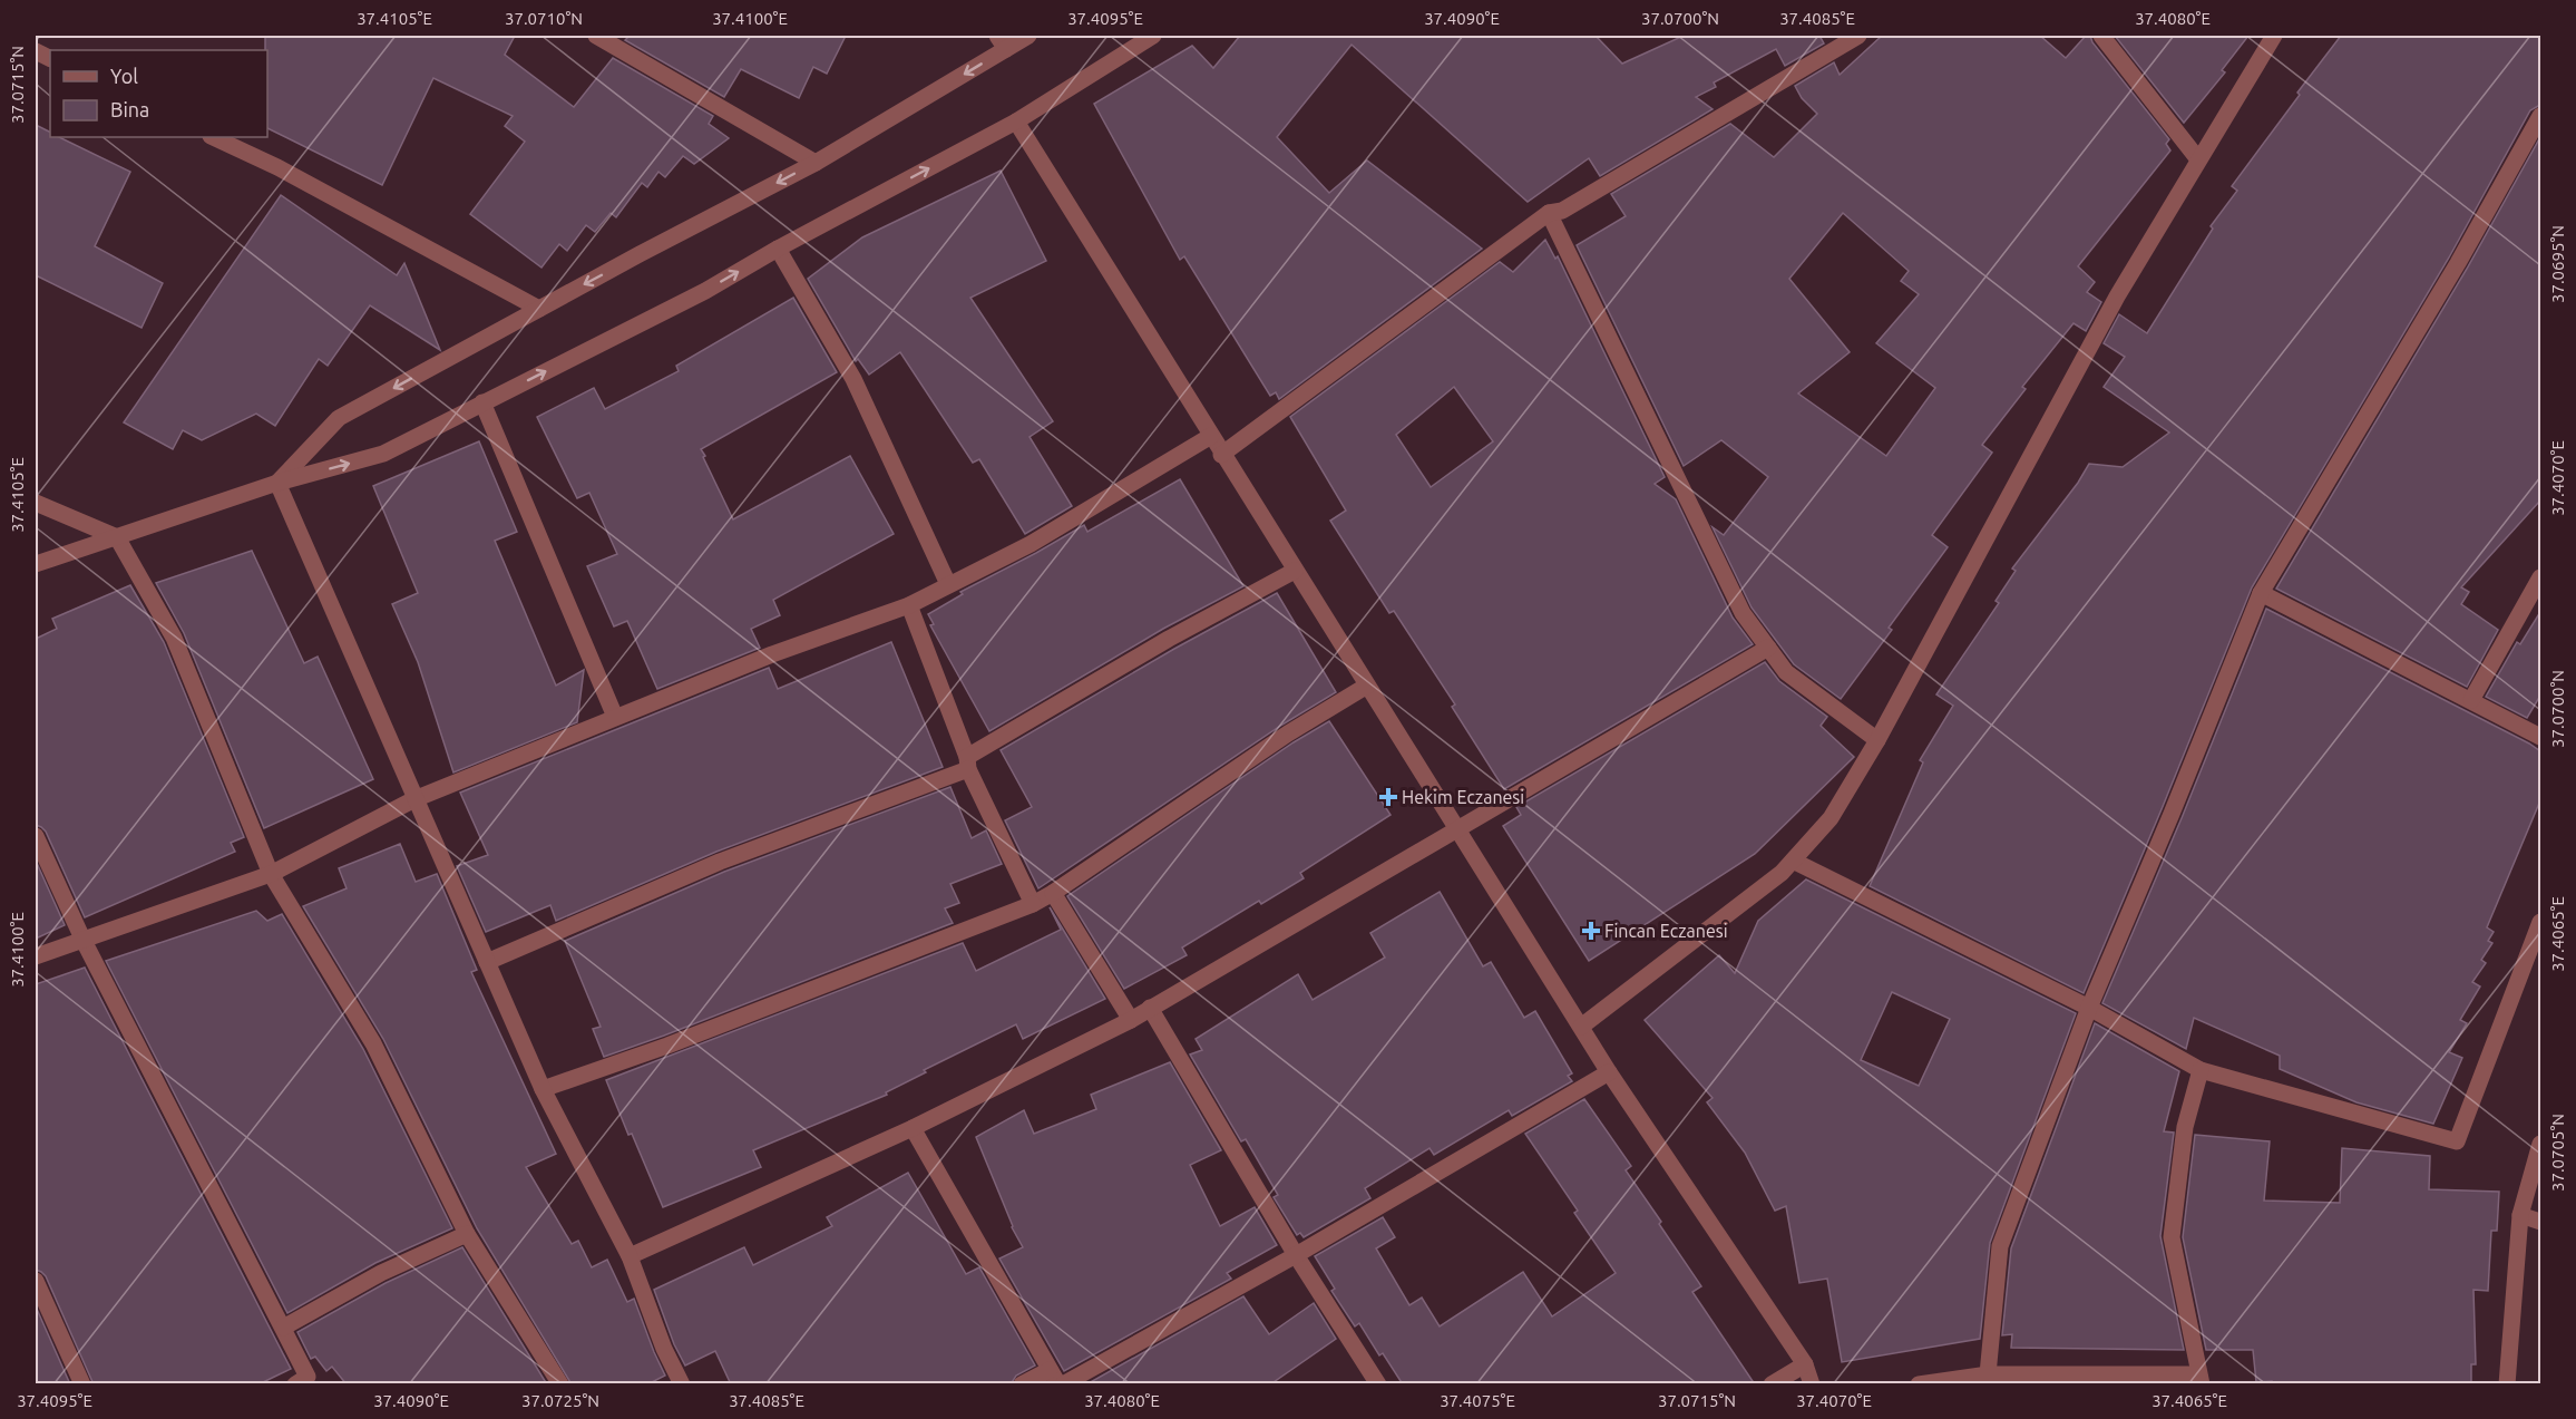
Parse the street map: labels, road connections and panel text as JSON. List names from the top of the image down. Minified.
{"places":{"health":["Hekim Eczanesi","Fincan Eczanesi"]},"legend":["Yol","Bina"],"coordinates":["37.4105°E","37.0710°N","37.4100°E","37.4095°E","37.4090°E","37.0700°N","37.4085°E","37.4080°E","37.0715°N","37.0695°N","37.4070°E","37.4065°E","37.0705°N","37.0725°N","37.4075°E"]}
